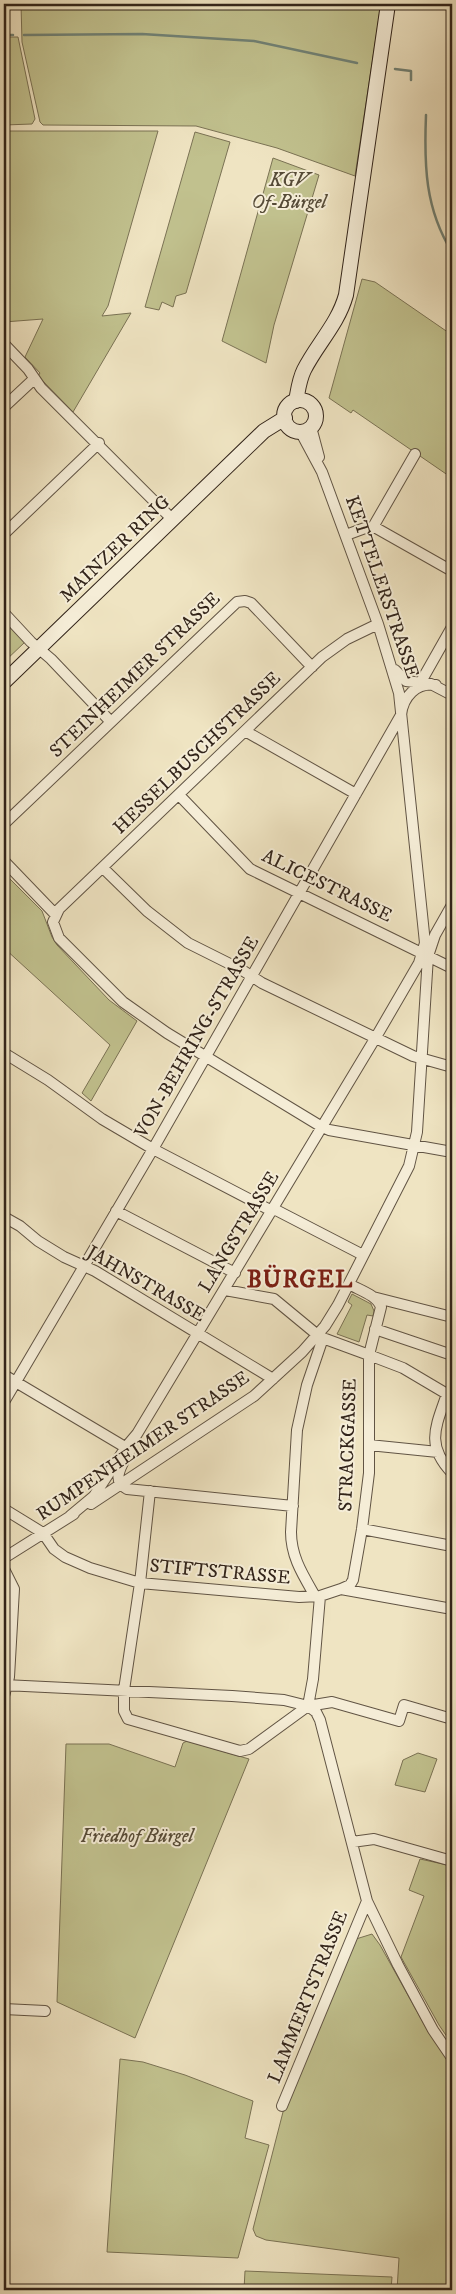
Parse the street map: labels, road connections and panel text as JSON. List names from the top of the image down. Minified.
{"streets":{"street":["MAINZER RING","KETTELERSTRASSE","STEINHEIMER STRASSE","HESSELBUSCHSTRASSE","ALICESTRASSE","VON-BEHRING-STRASSE","LANGSTRASSE","JAHNSTRASSE","STRACKGASSE","RUMPENHEIMER STRASSE","STIFTSTRASSE","LAMMERTSTRASSE"]},"crossings":[["MAINZER RING","KETTELERSTRASSE"],["KETTELERSTRASSE","HESSELBUSCHSTRASSE"],["KETTELERSTRASSE","ALICESTRASSE"],["KETTELERSTRASSE","VON-BEHRING-STRASSE"],["KETTELERSTRASSE","LANGSTRASSE"],["STEINHEIMER STRASSE","HESSELBUSCHSTRASSE"],["HESSELBUSCHSTRASSE","ALICESTRASSE"],["ALICESTRASSE","VON-BEHRING-STRASSE"],["ALICESTRASSE","LANGSTRASSE"],["VON-BEHRING-STRASSE","JAHNSTRASSE"],["LANGSTRASSE","JAHNSTRASSE"],["LANGSTRASSE","RUMPENHEIMER STRASSE"],["JAHNSTRASSE","RUMPENHEIMER STRASSE"],["STRACKGASSE","STIFTSTRASSE"],["RUMPENHEIMER STRASSE","STIFTSTRASSE"]],"districts":["BÜRGEL"],"parks":["KGV Of-Bürgel","Friedhof Bürgel"]}
